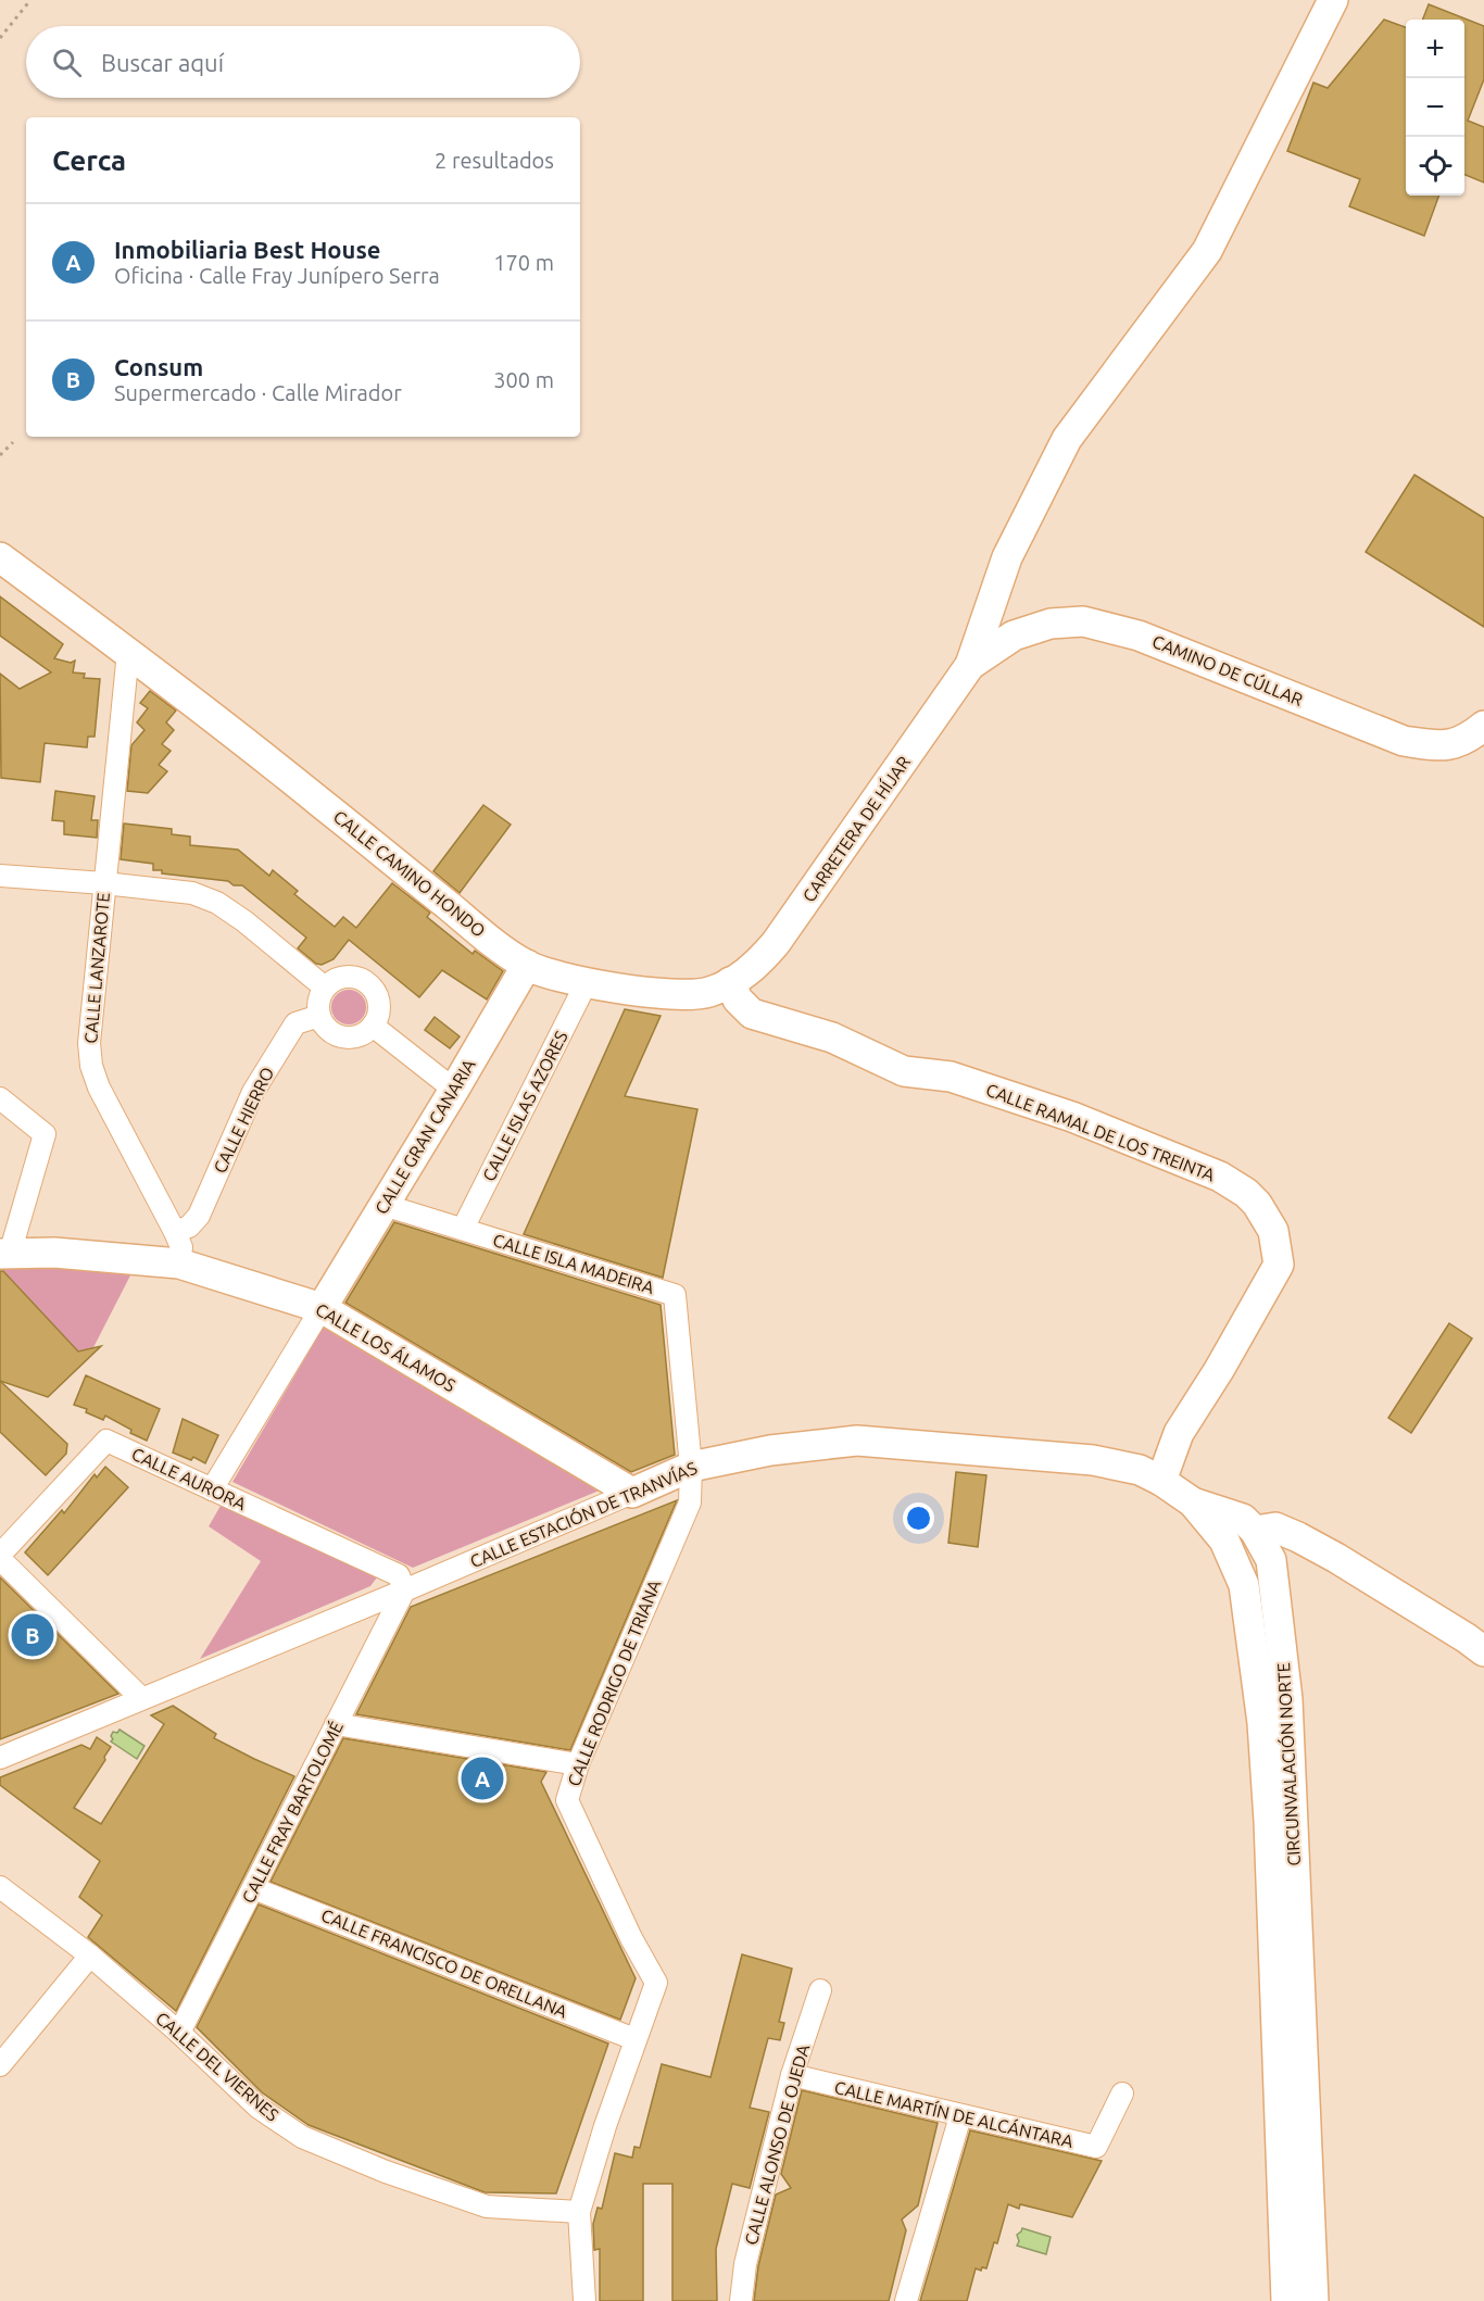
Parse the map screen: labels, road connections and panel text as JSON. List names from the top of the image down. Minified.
{"streets":{"street":["CAMINO DE CÚLLAR","CARRETERA DE HÍJAR","CALLE CAMINO HONDO","CALLE LANZAROTE","CALLE ISLAS AZORES","CALLE HIERRO","CALLE RAMAL DE LOS TREINTA","CALLE GRAN CANARIA","CALLE ISLA MADEIRA","CALLE LOS ÁLAMOS","CALLE AURORA","CALLE ESTACIÓN DE TRANVÍAS","CALLE RODRIGO DE TRIANA","CIRCUNVALACIÓN NORTE","CALLE FRAY BARTOLOMÉ","CALLE FRANCISCO DE ORELLANA","CALLE DEL VIERNES","CALLE MARTÍN DE ALCÁNTARA","CALLE ALONSO DE OJEDA"]},"crossings":[["CAMINO DE CÚLLAR","CARRETERA DE HÍJAR"],["CARRETERA DE HÍJAR","CALLE CAMINO HONDO"],["CARRETERA DE HÍJAR","CALLE RAMAL DE LOS TREINTA"],["CALLE CAMINO HONDO","CALLE LANZAROTE"],["CALLE CAMINO HONDO","CALLE ISLAS AZORES"],["CALLE CAMINO HONDO","CALLE RAMAL DE LOS TREINTA"],["CALLE CAMINO HONDO","CALLE GRAN CANARIA"],["CALLE LANZAROTE","CALLE HIERRO"],["CALLE LANZAROTE","CALLE LOS ÁLAMOS"],["CALLE ISLAS AZORES","CALLE ISLA MADEIRA"],["CALLE RAMAL DE LOS TREINTA","CALLE ESTACIÓN DE TRANVÍAS"],["CALLE GRAN CANARIA","CALLE ISLA MADEIRA"],["CALLE GRAN CANARIA","CALLE LOS ÁLAMOS"],["CALLE ISLA MADEIRA","CALLE ESTACIÓN DE TRANVÍAS"],["CALLE ISLA MADEIRA","CALLE RODRIGO DE TRIANA"],["CALLE LOS ÁLAMOS","CALLE ESTACIÓN DE TRANVÍAS"],["CALLE AURORA","CALLE ESTACIÓN DE TRANVÍAS"],["CALLE AURORA","CALLE FRAY BARTOLOMÉ"],["CALLE ESTACIÓN DE TRANVÍAS","CALLE RODRIGO DE TRIANA"],["CALLE ESTACIÓN DE TRANVÍAS","CIRCUNVALACIÓN NORTE"],["CALLE ESTACIÓN DE TRANVÍAS","CALLE FRAY BARTOLOMÉ"],["CALLE RODRIGO DE TRIANA","CALLE FRANCISCO DE ORELLANA"],["CALLE RODRIGO DE TRIANA","CALLE DEL VIERNES"],["CALLE FRAY BARTOLOMÉ","CALLE FRANCISCO DE ORELLANA"],["CALLE FRAY BARTOLOMÉ","CALLE DEL VIERNES"],["CALLE MARTÍN DE ALCÁNTARA","CALLE ALONSO DE OJEDA"]],"page":{"map_buttons":["+","−"],"search":"Buscar aquí","heading":["Cerca","2 resultados"],"list":[{"mark":"A","name":"Inmobiliaria Best House","note":"Oficina · Calle Fray Junípero Serra","value":"170 m"},{"mark":"B","name":"Consum","note":"Supermercado · Calle Mirador","value":"300 m"}],"pins":["B","A"]}}
